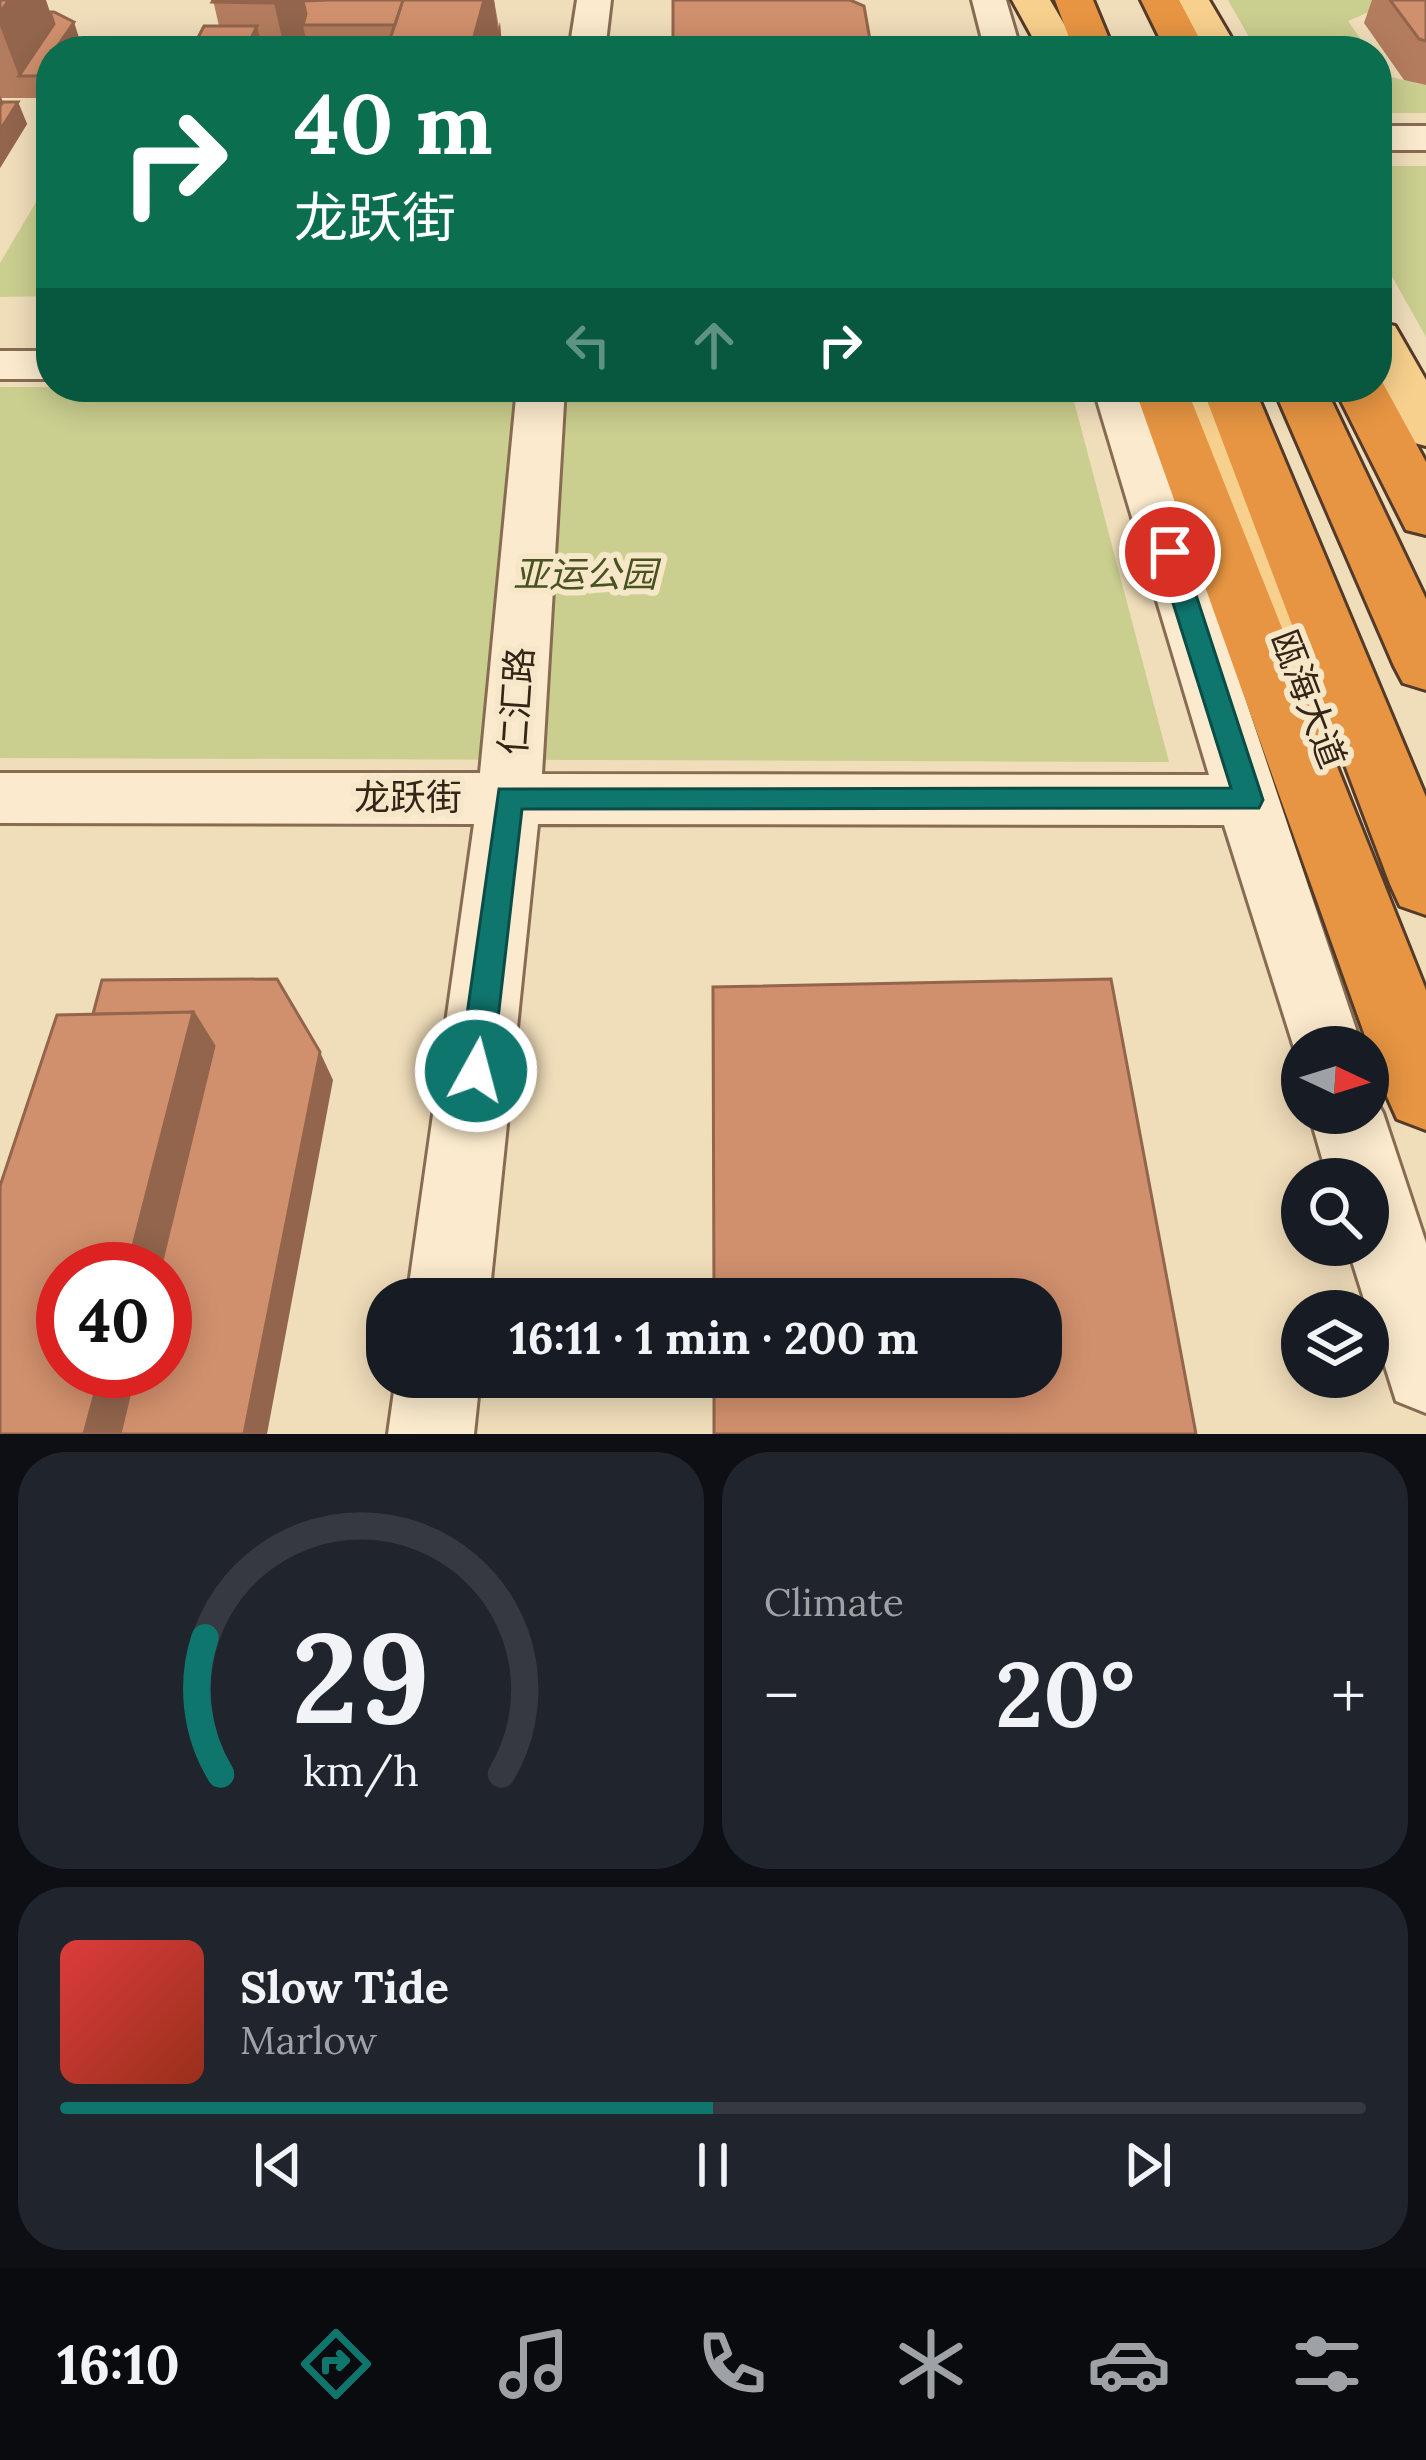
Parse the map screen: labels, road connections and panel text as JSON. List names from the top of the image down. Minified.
{"streets":{"highway":["瓯海大道"],"street":["仁汇路","龙跃街"]},"crossings":[["仁汇路","龙跃街"]],"parks":["亚运公园"],"north":"right","page":{"turn":["40 m","龙跃街"],"limit":"40","trip":"16:11 · 1 min · 200 m","tile":"Climate","heat":["−","20°","+"],"song":["Slow Tide","Marlow"],"tabs":"16:10","gauge":["29","km/h"]}}
